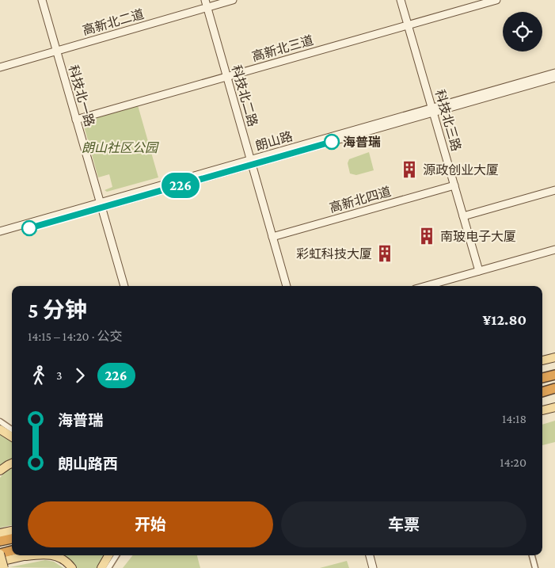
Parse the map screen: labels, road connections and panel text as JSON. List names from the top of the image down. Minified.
{"streets":{"street":["高新北二道","高新北三道","科技北一路","科技北二路","科技北三路","朗山路","高新北四道"]},"crossings":[["高新北二道","科技北一路"],["高新北二道","科技北二路"],["高新北三道","科技北一路"],["高新北三道","科技北二路"],["高新北三道","科技北三路"],["科技北一路","朗山路"],["科技北二路","朗山路"],["科技北二路","高新北四道"],["科技北三路","朗山路"],["科技北三路","高新北四道"]],"parks":["朗山社区公园"],"places":{"other":["海普瑞"],"building":["源政创业大厦","南玻电子大厦","彩虹科技大厦"]},"lines":["bus line 226"],"page":{"on_map":"226","heading":["5 分钟","14:15 – 14:20 · 公交","¥12.80"],"legs":["3","226"],"list":[{"name":"海普瑞","value":"14:18"},{"name":"朗山路西","value":"14:20"}],"buttons":["开始","车票"]}}
